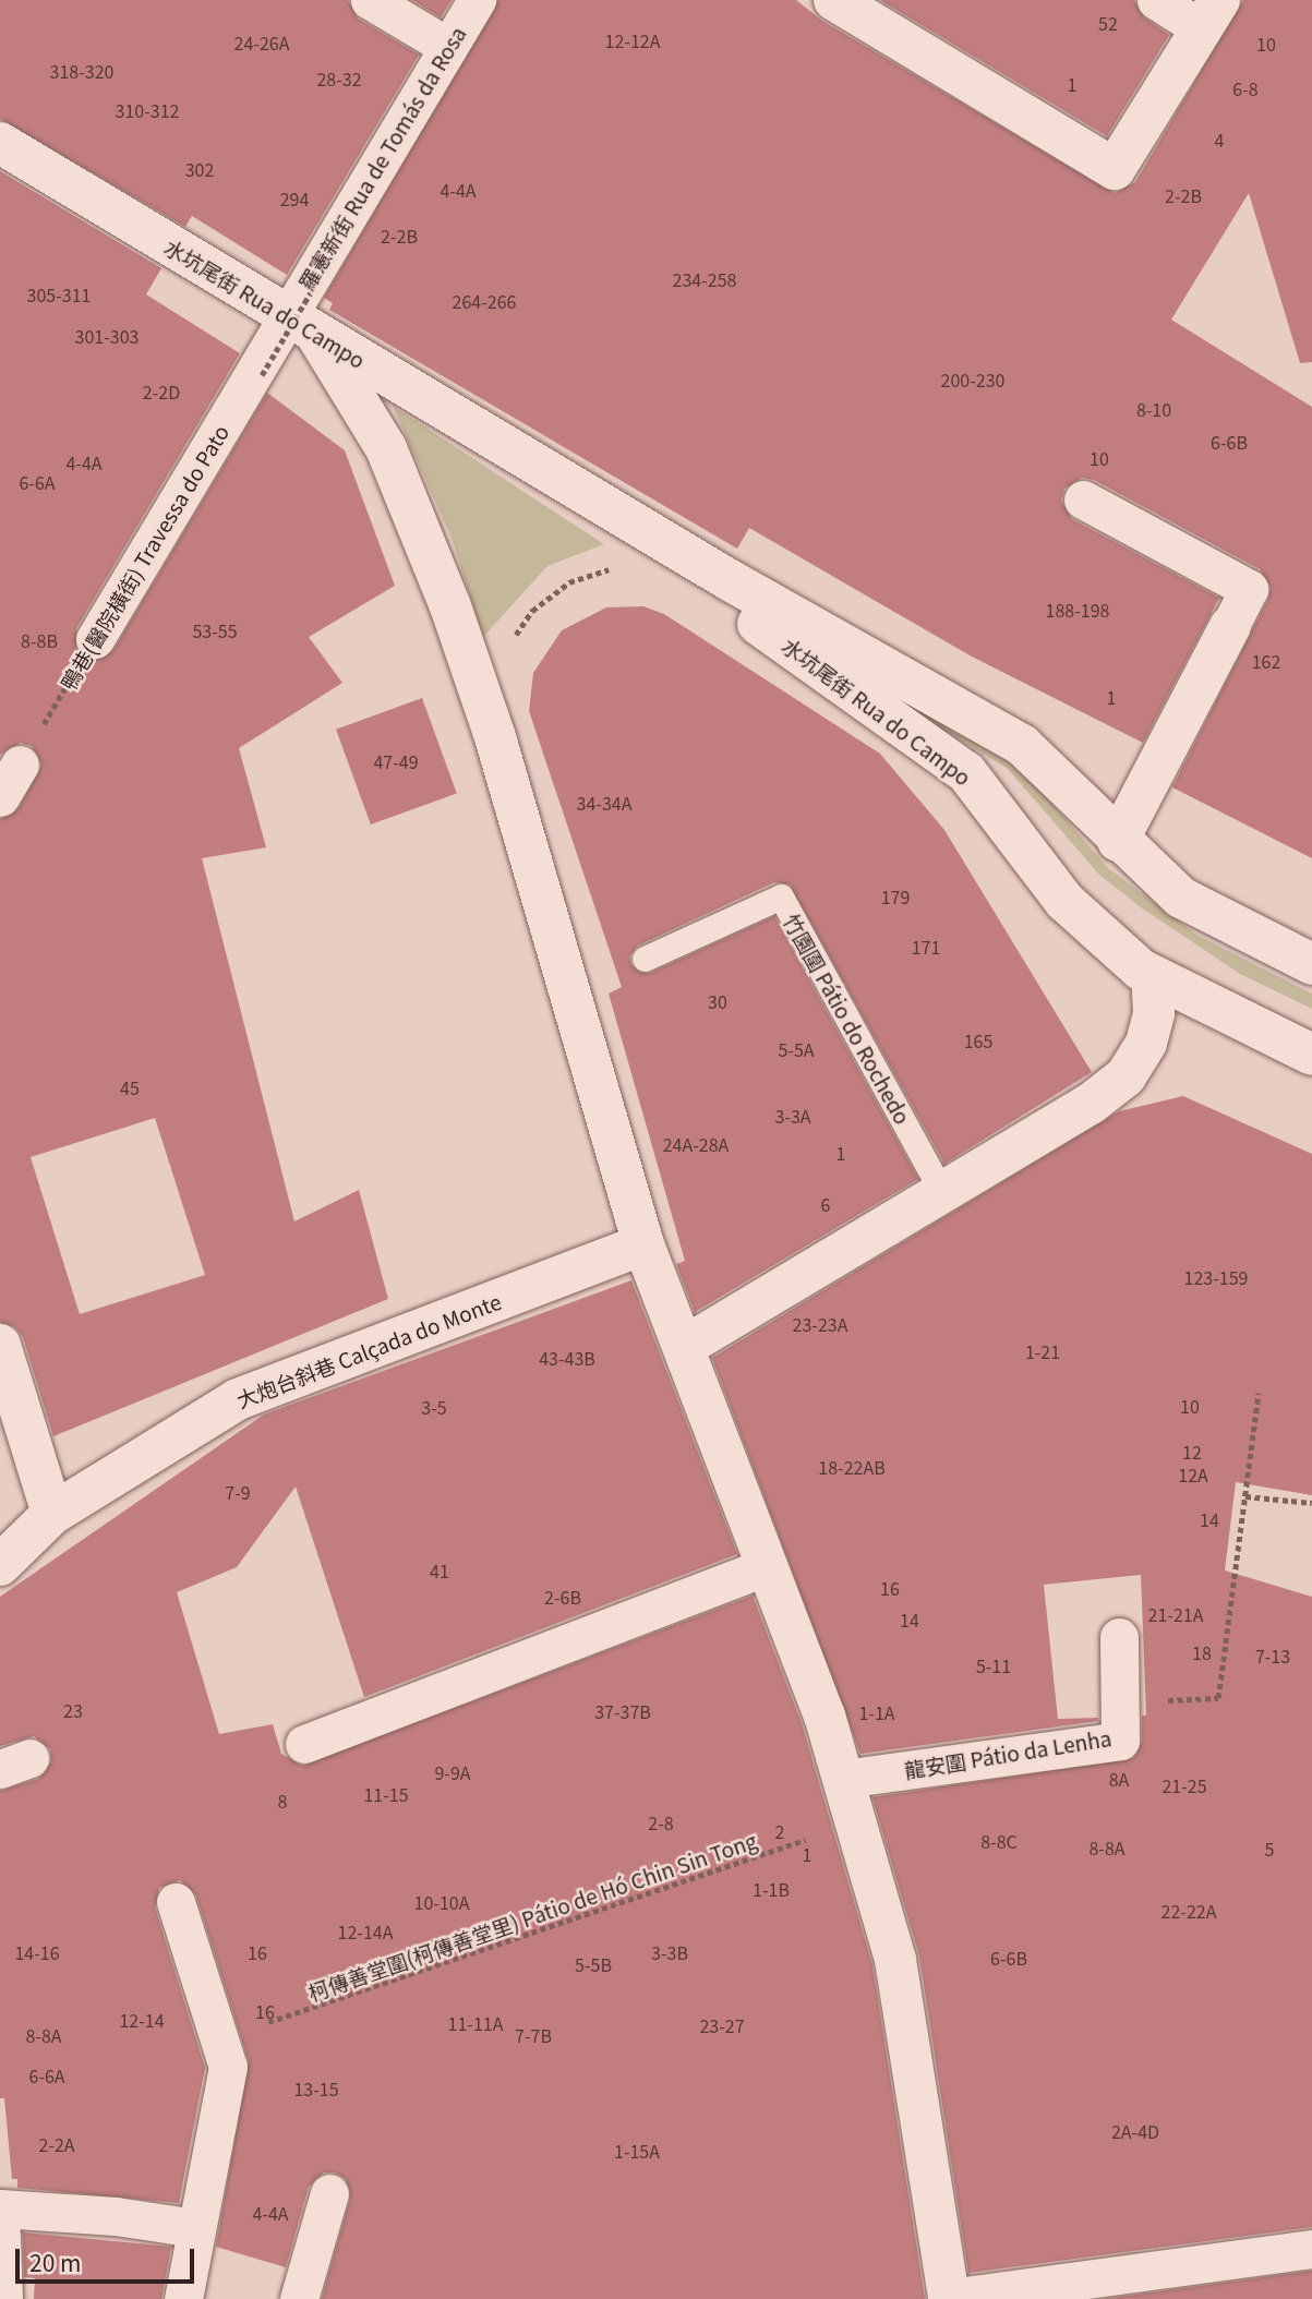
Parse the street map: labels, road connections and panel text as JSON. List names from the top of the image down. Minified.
{"streets":{"street":["羅憲新街 Rua de Tomás da Rosa","水坑尾街 Rua do Campo","鴨巷(醫院橫街) Travessa do Pato","大炮台斜巷 Calçada do Monte","龍安圍 Pátio da Lenha"],"lane":["竹園圍 Pátio do Rochedo"],"path":["柯傳善堂圍(柯傳善堂里) Pátio de Hó Chin Sin Tong"]},"crossings":[["羅憲新街 Rua de Tomás da Rosa","水坑尾街 Rua do Campo"],["羅憲新街 Rua de Tomás da Rosa","鴨巷(醫院橫街) Travessa do Pato"],["水坑尾街 Rua do Campo","鴨巷(醫院橫街) Travessa do Pato"]],"house_numbers":["52","12-12A","24-26A","10","318-320","28-32","1","6-8","310-312","4","302","4-4A","2-2B","294","2-2B","234-258","305-311","264-266","301-303","200-230","2-2D","8-10","6-6B","10","4-4A","6-6A","188-198","53-55","8-8B","162","1","47-49","34-34A","179","171","30","165","5-5A","45","3-3A","24A-28A","1","6","123-159","23-23A","1-21","43-43B","10","3-5","12","18-22AB","12A","7-9","14","41","16","2-6B","21-21A","14","18","7-13","5-11","23","37-37B","1-1A","9-9A","8A","21-25","11-15","8","2-8","2","8-8C","8-8A","5","1","1-1B","10-10A","22-22A","12-14A","14-16","16","3-3B","6-6B","5-5B","16","12-14","11-11A","23-27","8-8A","7-7B","6-6A","13-15","2A-4D","2-2A","1-15A","4-4A"],"scale_bar":"20 m"}
